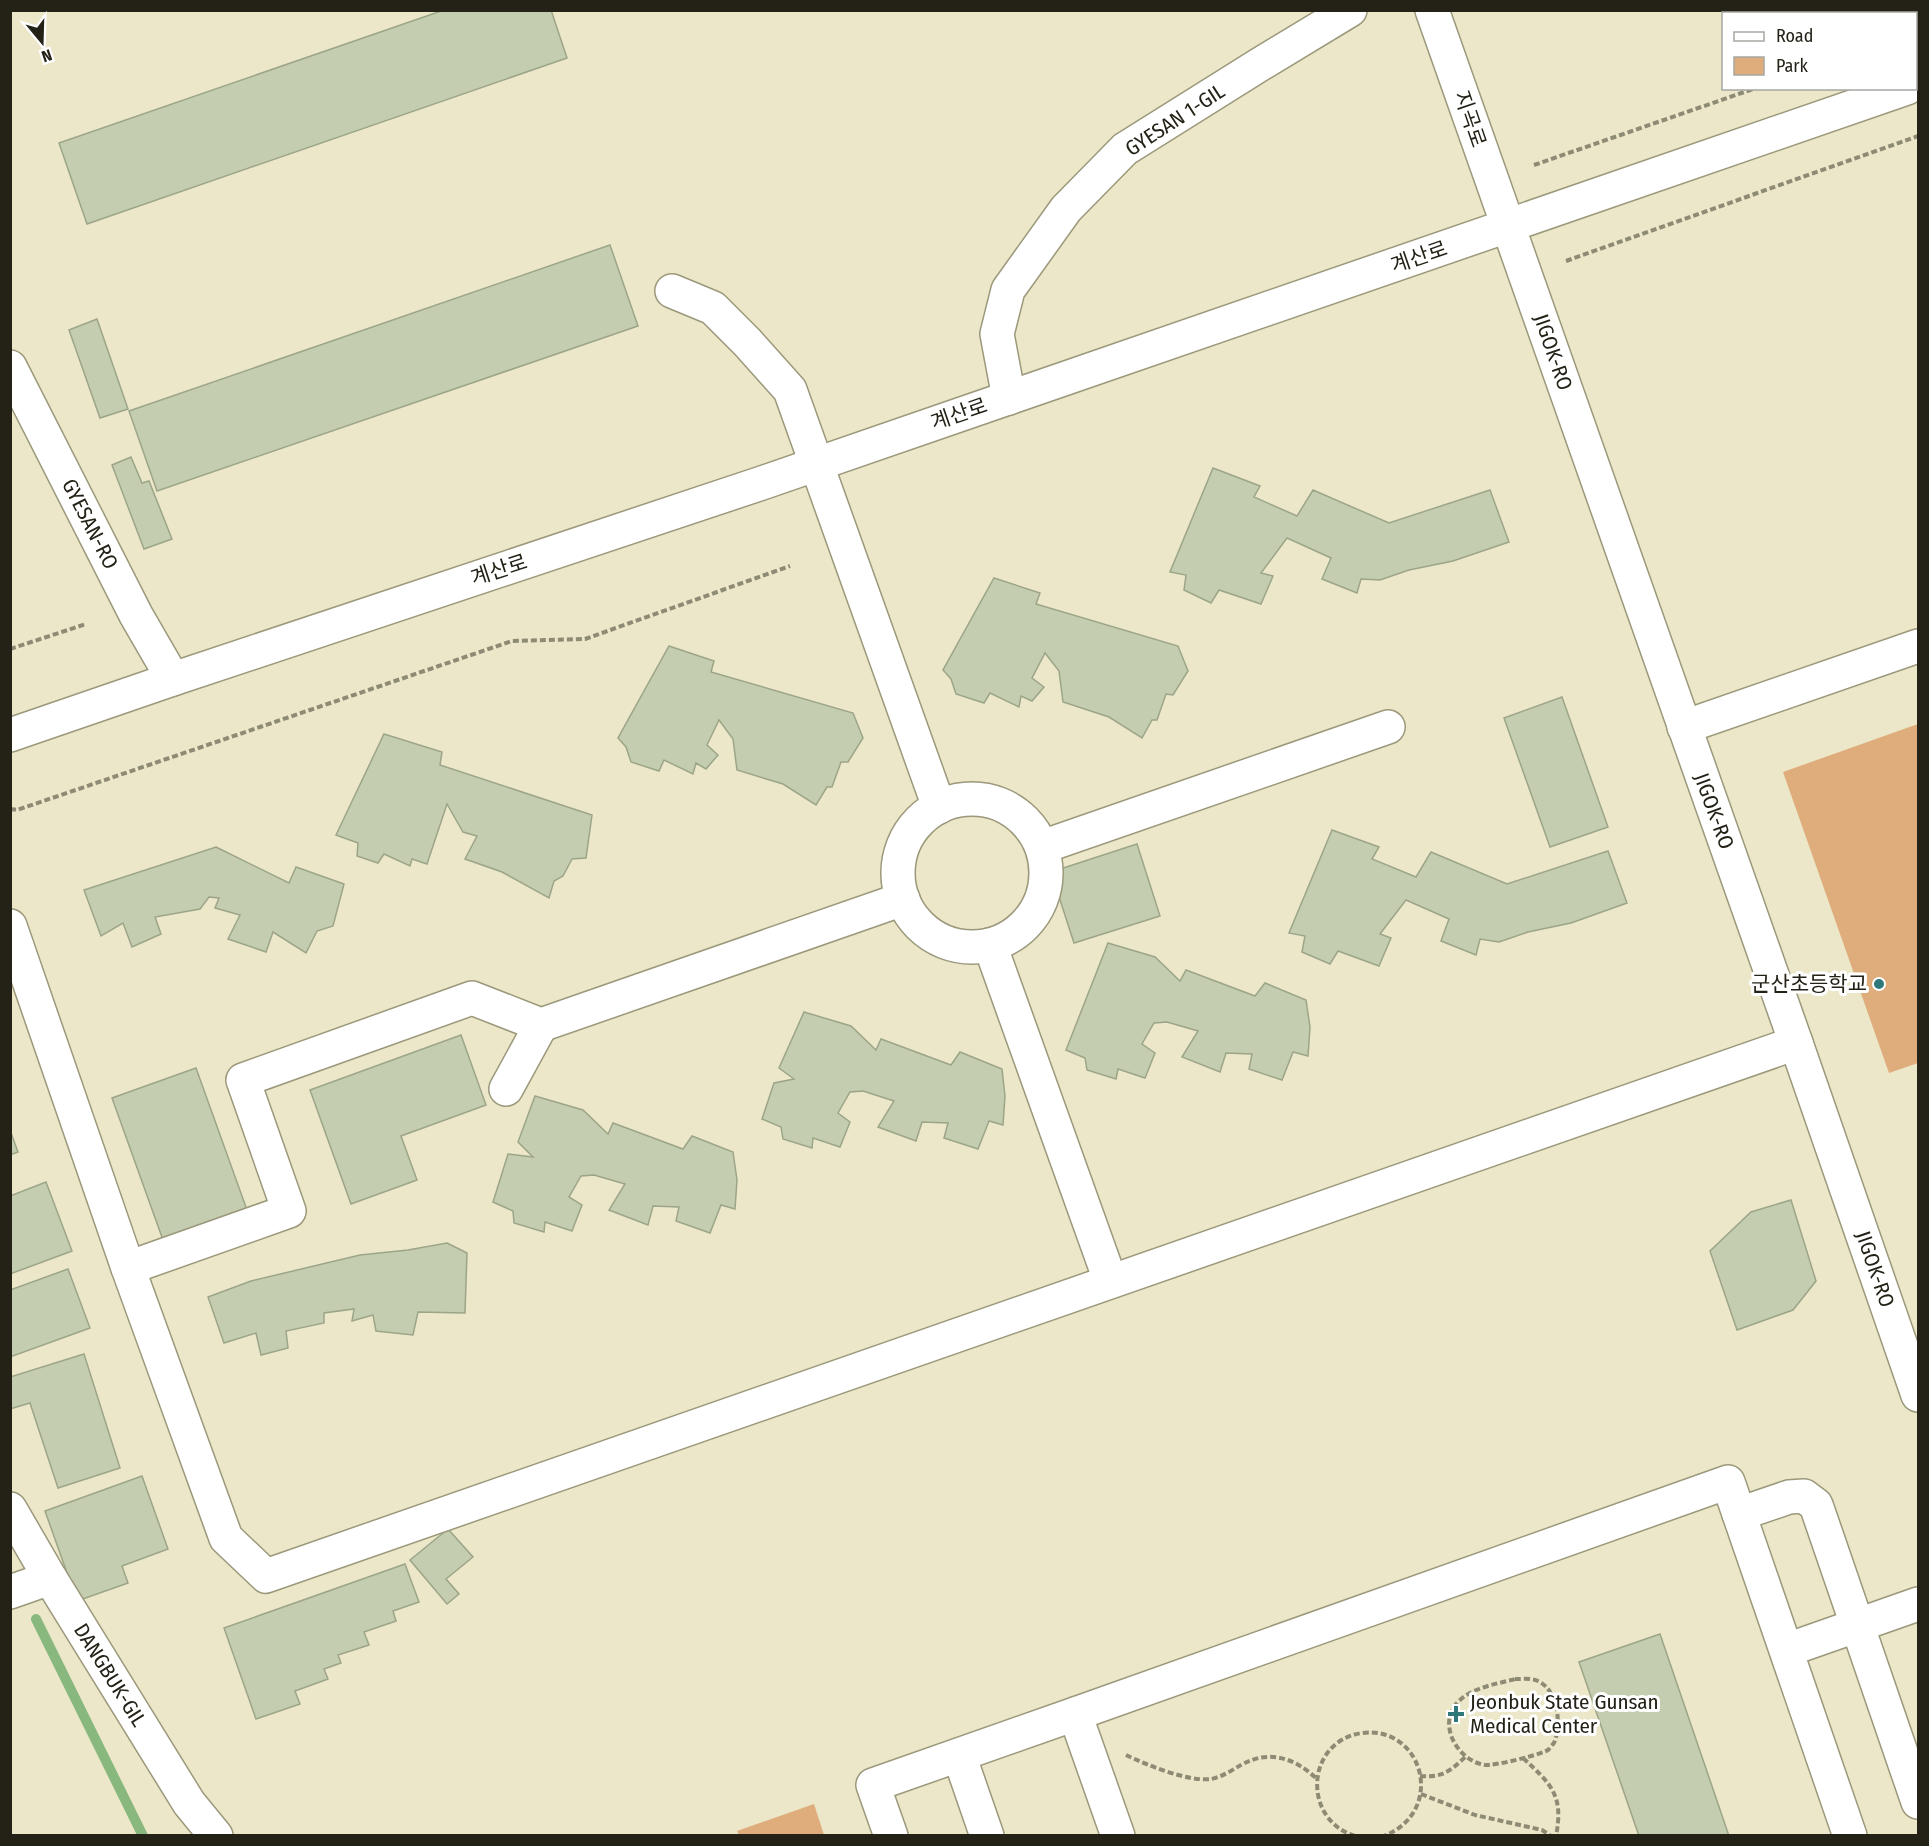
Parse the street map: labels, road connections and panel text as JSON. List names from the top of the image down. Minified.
{"streets":{"street":["지곡로","GYESAN 1-GIL","계산로","JIGOK-RO","GYESAN-RO","DANGBUK-GIL"]},"crossings":[["지곡로","계산로"],["지곡로","JIGOK-RO"],["GYESAN 1-GIL","계산로"],["계산로","JIGOK-RO"],["계산로","GYESAN-RO"]],"places":{"other":["군산초등학교"],"health":["Jeonbuk State Gunsan Medical Center"]},"legend":["Road","Park"],"north":"bottom"}
